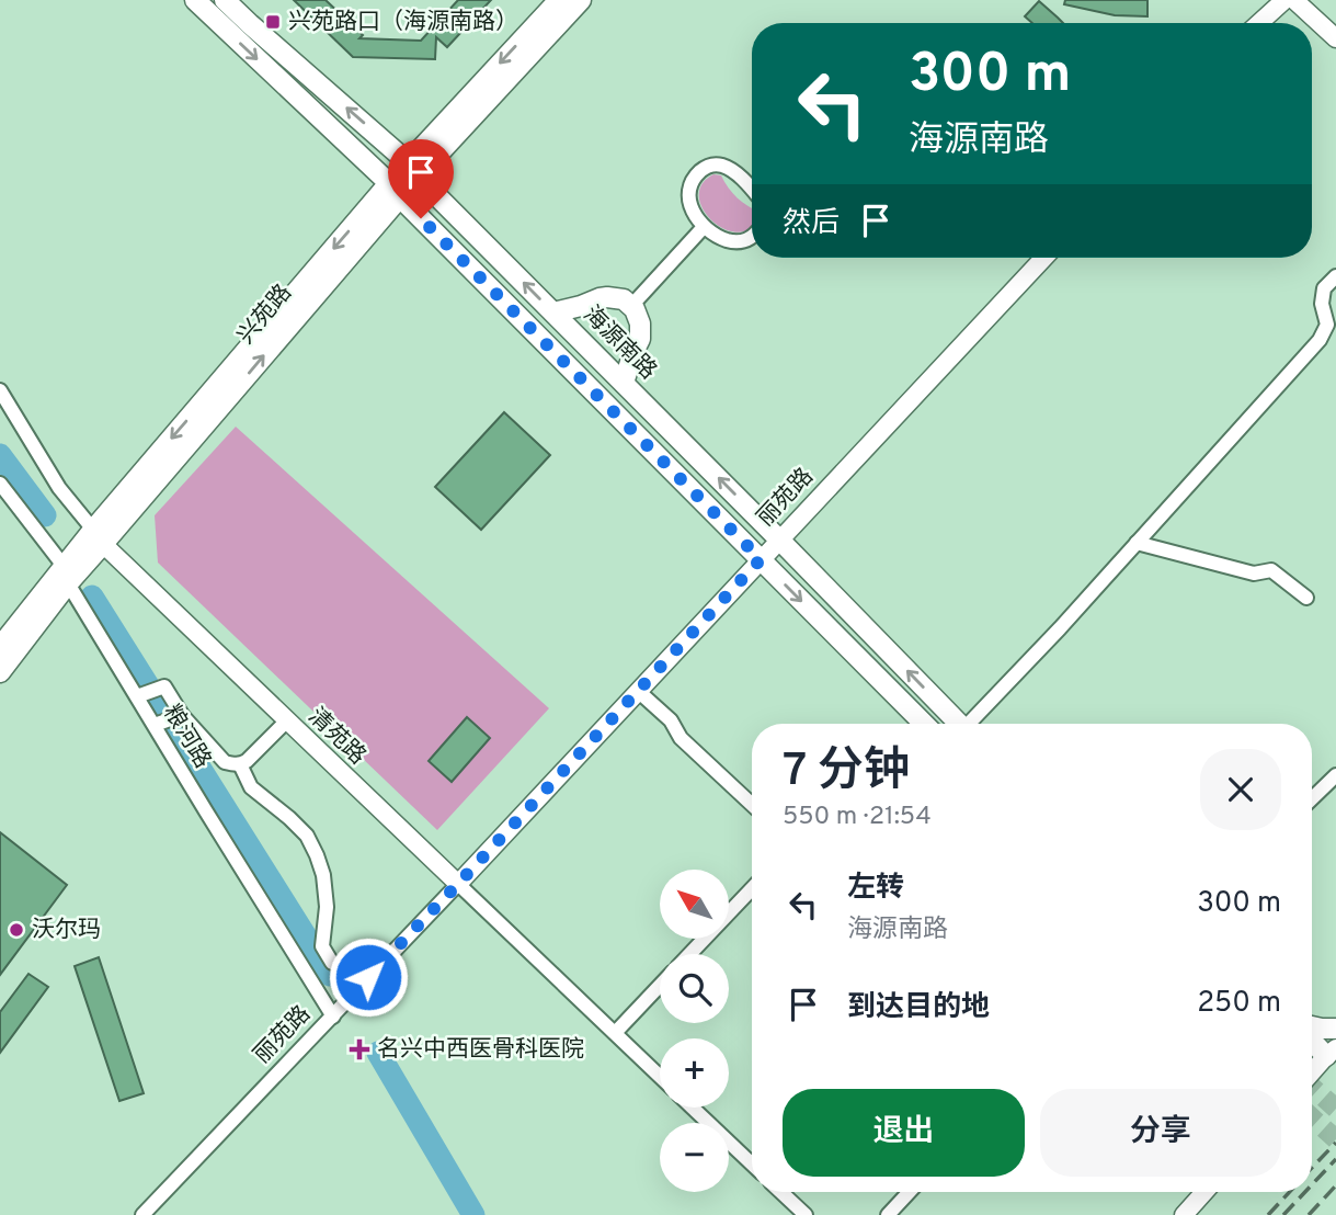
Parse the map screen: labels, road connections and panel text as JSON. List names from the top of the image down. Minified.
{"streets":{"main road":["兴苑路","海源南路"],"street":["丽苑路","粮河路","清苑路"]},"crossings":[["兴苑路","海源南路"],["兴苑路","粮河路"],["兴苑路","清苑路"],["海源南路","丽苑路"],["丽苑路","粮河路"],["丽苑路","清苑路"]],"places":{"transit":["兴苑路口（海源南路）"],"other":["沃尔玛"],"health":["名兴中西医骨科医院"]},"north":"top left","page":{"turn":["300 m","海源南路"],"then":"然后","heading":["7 分钟","550 m · 21:54"],"list":[{"name":"左转","note":"海源南路","value":"300 m"},{"name":"到达目的地","value":"250 m"}],"map_buttons":["+","−"],"buttons":["退出","分享"]}}
